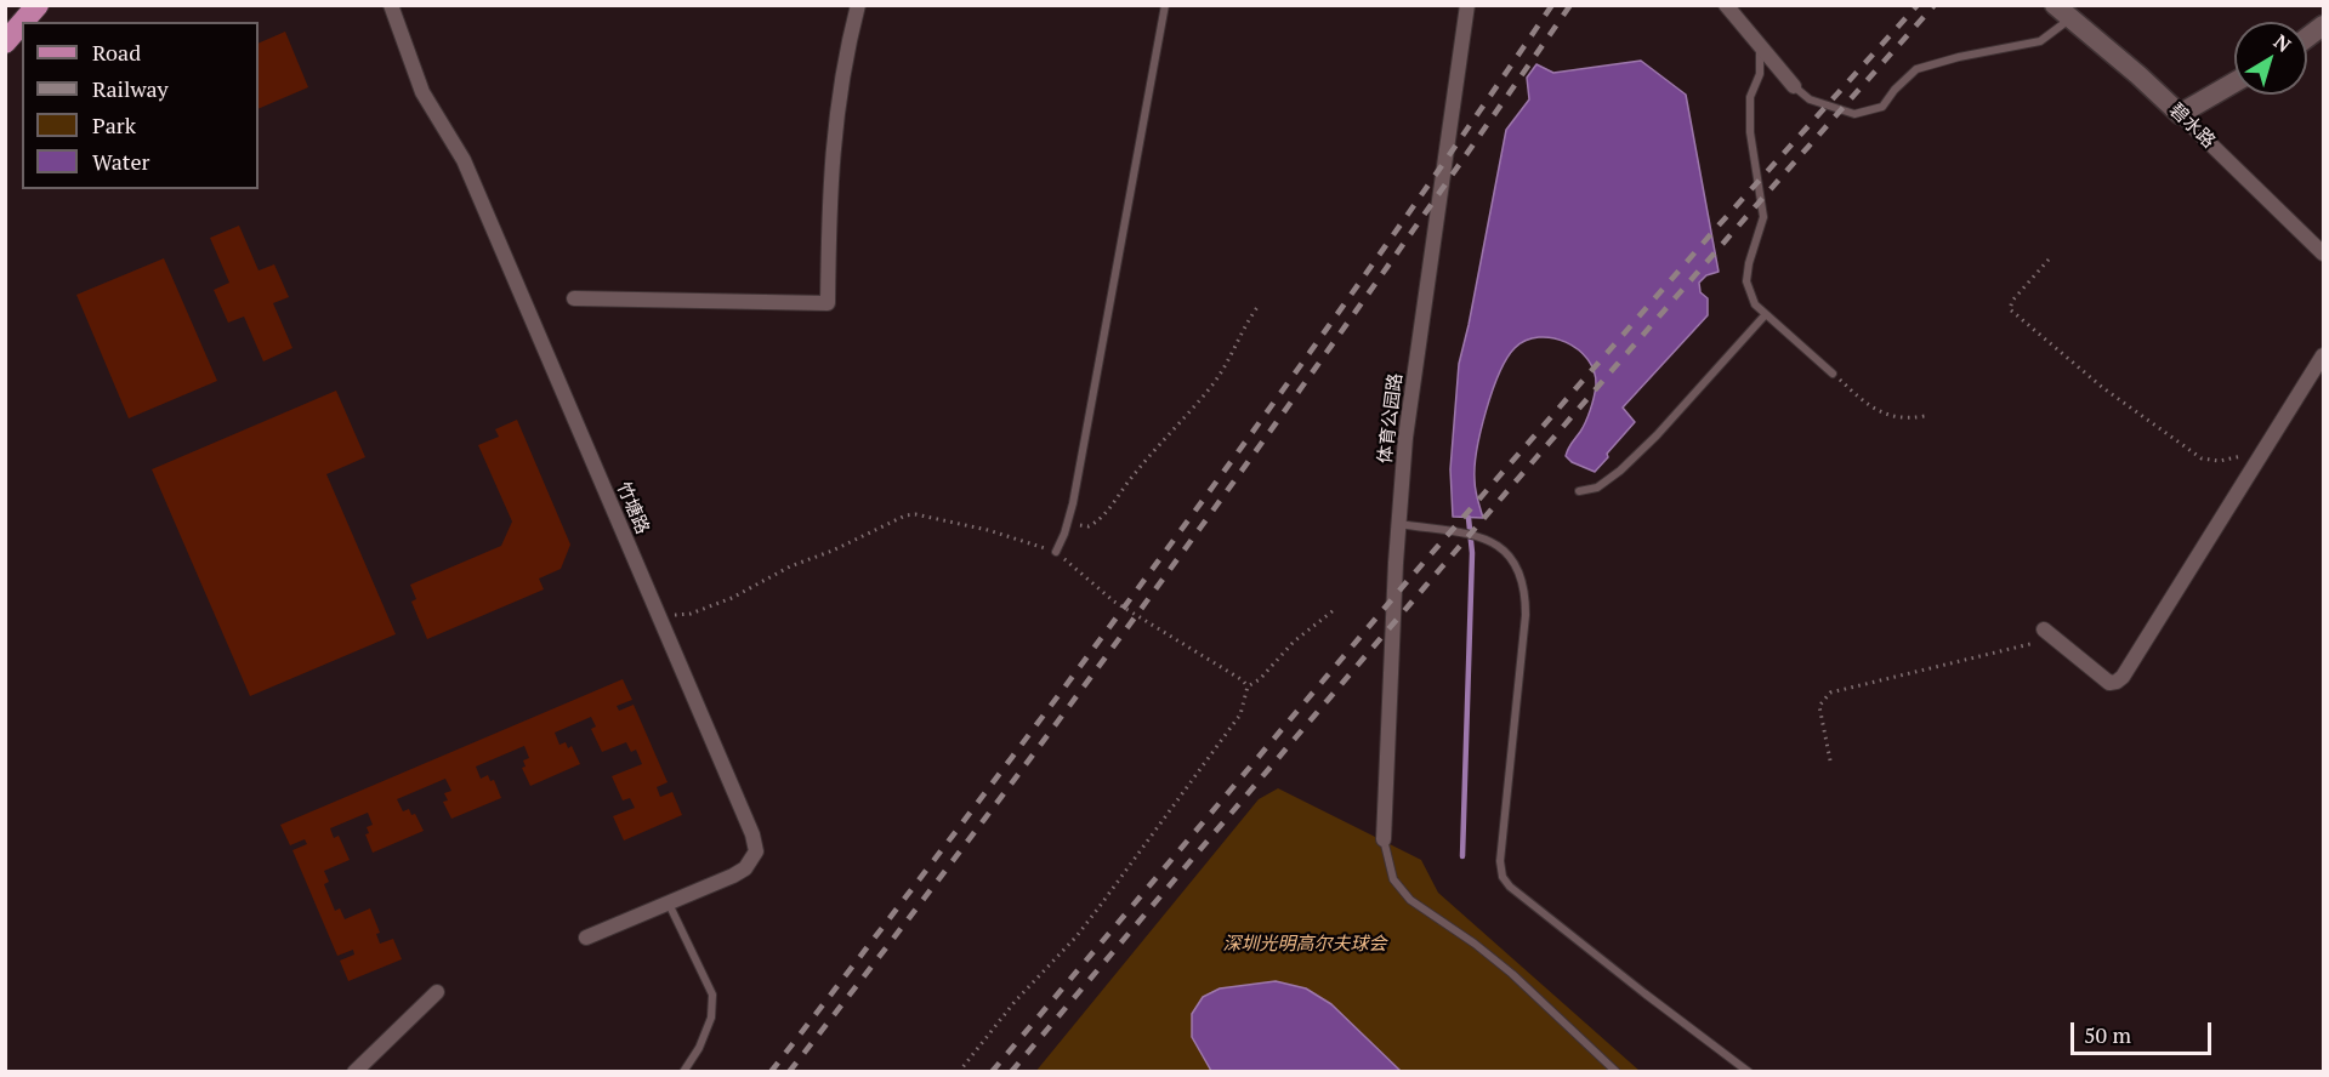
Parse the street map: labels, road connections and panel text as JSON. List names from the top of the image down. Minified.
{"streets":{"street":["碧水路","体育公园路","竹塘路"]},"parks":["深圳光明高尔夫球会"],"legend":["Road","Railway","Park","Water"],"scale_bar":"50 m","north":"top right"}
